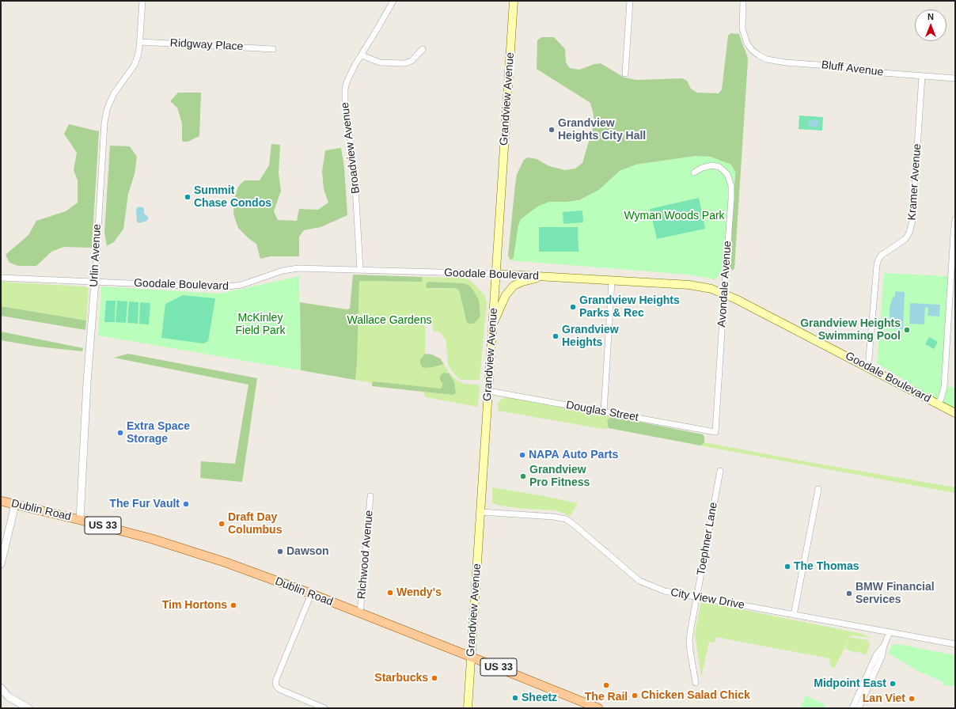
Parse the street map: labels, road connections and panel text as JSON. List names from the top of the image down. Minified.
{"streets":{"main road":["Grandview Avenue","Goodale Boulevard","Dublin Road","US 33"],"street":["Ridgway Place","Bluff Avenue","Broadview Avenue","Kramer Avenue","Urlin Avenue","Avondale Avenue","Douglas Street","Toephner Lane","Richwood Avenue","City View Drive"]},"crossings":[["Ridgway Place","Urlin Avenue"],["Bluff Avenue","Kramer Avenue"],["Grandview Avenue","Goodale Boulevard"],["Grandview Avenue","Douglas Street"],["Grandview Avenue","Dublin Road"],["Grandview Avenue","City View Drive"],["Broadview Avenue","Goodale Boulevard"],["Kramer Avenue","Goodale Boulevard"],["Urlin Avenue","Goodale Boulevard"],["Urlin Avenue","Dublin Road"],["Goodale Boulevard","Avondale Avenue"],["Avondale Avenue","Douglas Street"],["Dublin Road","Richwood Avenue"],["Toephner Lane","City View Drive"]],"parks":["Wyman Woods Park","McKinley Field Park","Wallace Gardens"],"places":["Grandview Heights City Hall","Summit Chase Condos","Grandview Heights Parks & Rec","Grandview Heights Swimming Pool","Grandview Heights","Extra Space Storage","NAPA Auto Parts","Grandview Pro Fitness","The Fur Vault","Draft Day Columbus","Dawson","The Thomas","Wendy's","BMW Financial Services","Tim Hortons","Starbucks","Midpoint East","The Rail","Chicken Salad Chick","Sheetz","Lan Viet"],"north":"top"}
